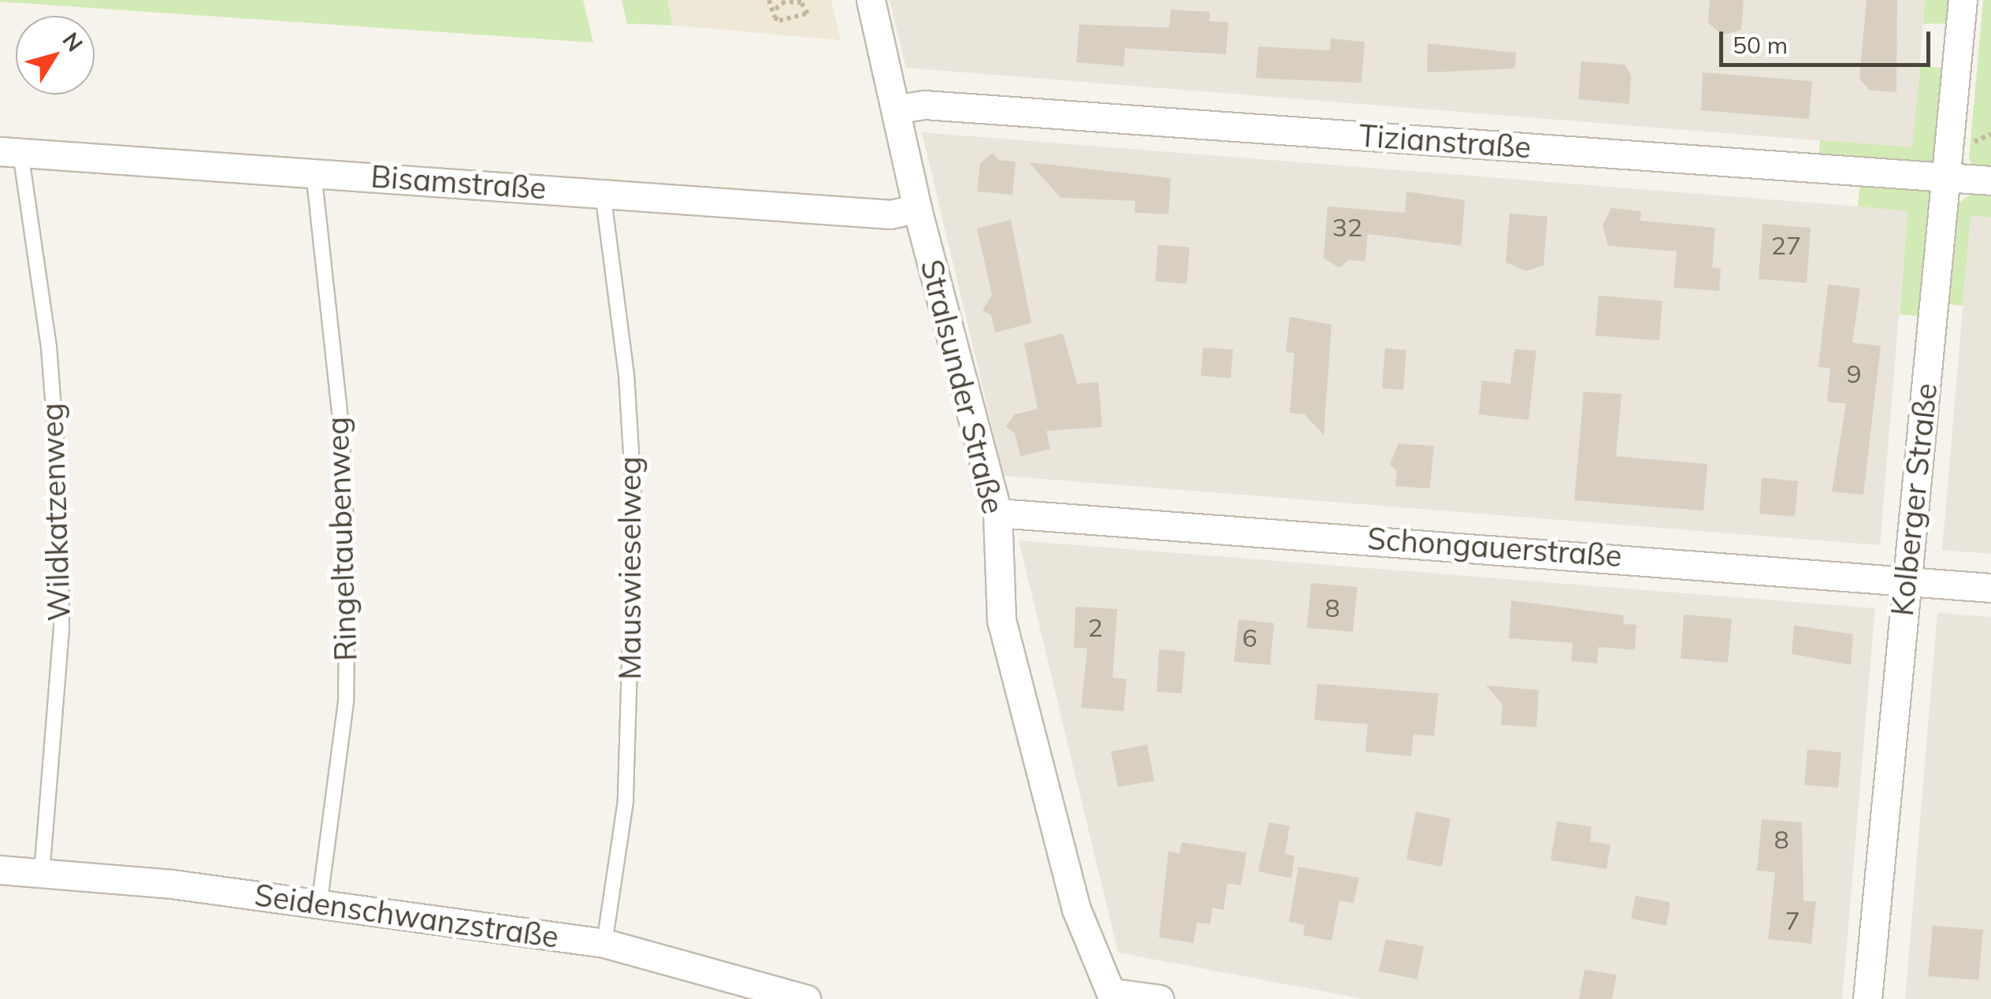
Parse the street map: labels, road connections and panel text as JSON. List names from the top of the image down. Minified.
{"streets":{"street":["Tizianstraße","Bisamstraße","Stralsunder Straße","Kolberger Straße","Schongauerstraße","Seidenschwanzstraße"],"lane":["Wildkatzenweg","Ringeltaubenweg","Mauswieselweg"]},"crossings":[["Tizianstraße","Stralsunder Straße"],["Tizianstraße","Kolberger Straße"],["Bisamstraße","Stralsunder Straße"],["Bisamstraße","Wildkatzenweg"],["Bisamstraße","Ringeltaubenweg"],["Bisamstraße","Mauswieselweg"],["Stralsunder Straße","Schongauerstraße"],["Kolberger Straße","Schongauerstraße"],["Wildkatzenweg","Seidenschwanzstraße"],["Ringeltaubenweg","Seidenschwanzstraße"],["Mauswieselweg","Seidenschwanzstraße"]],"house_numbers":["32","27","9","8","2","6","8","7"],"scale_bar":"50 m","north":"top right"}
